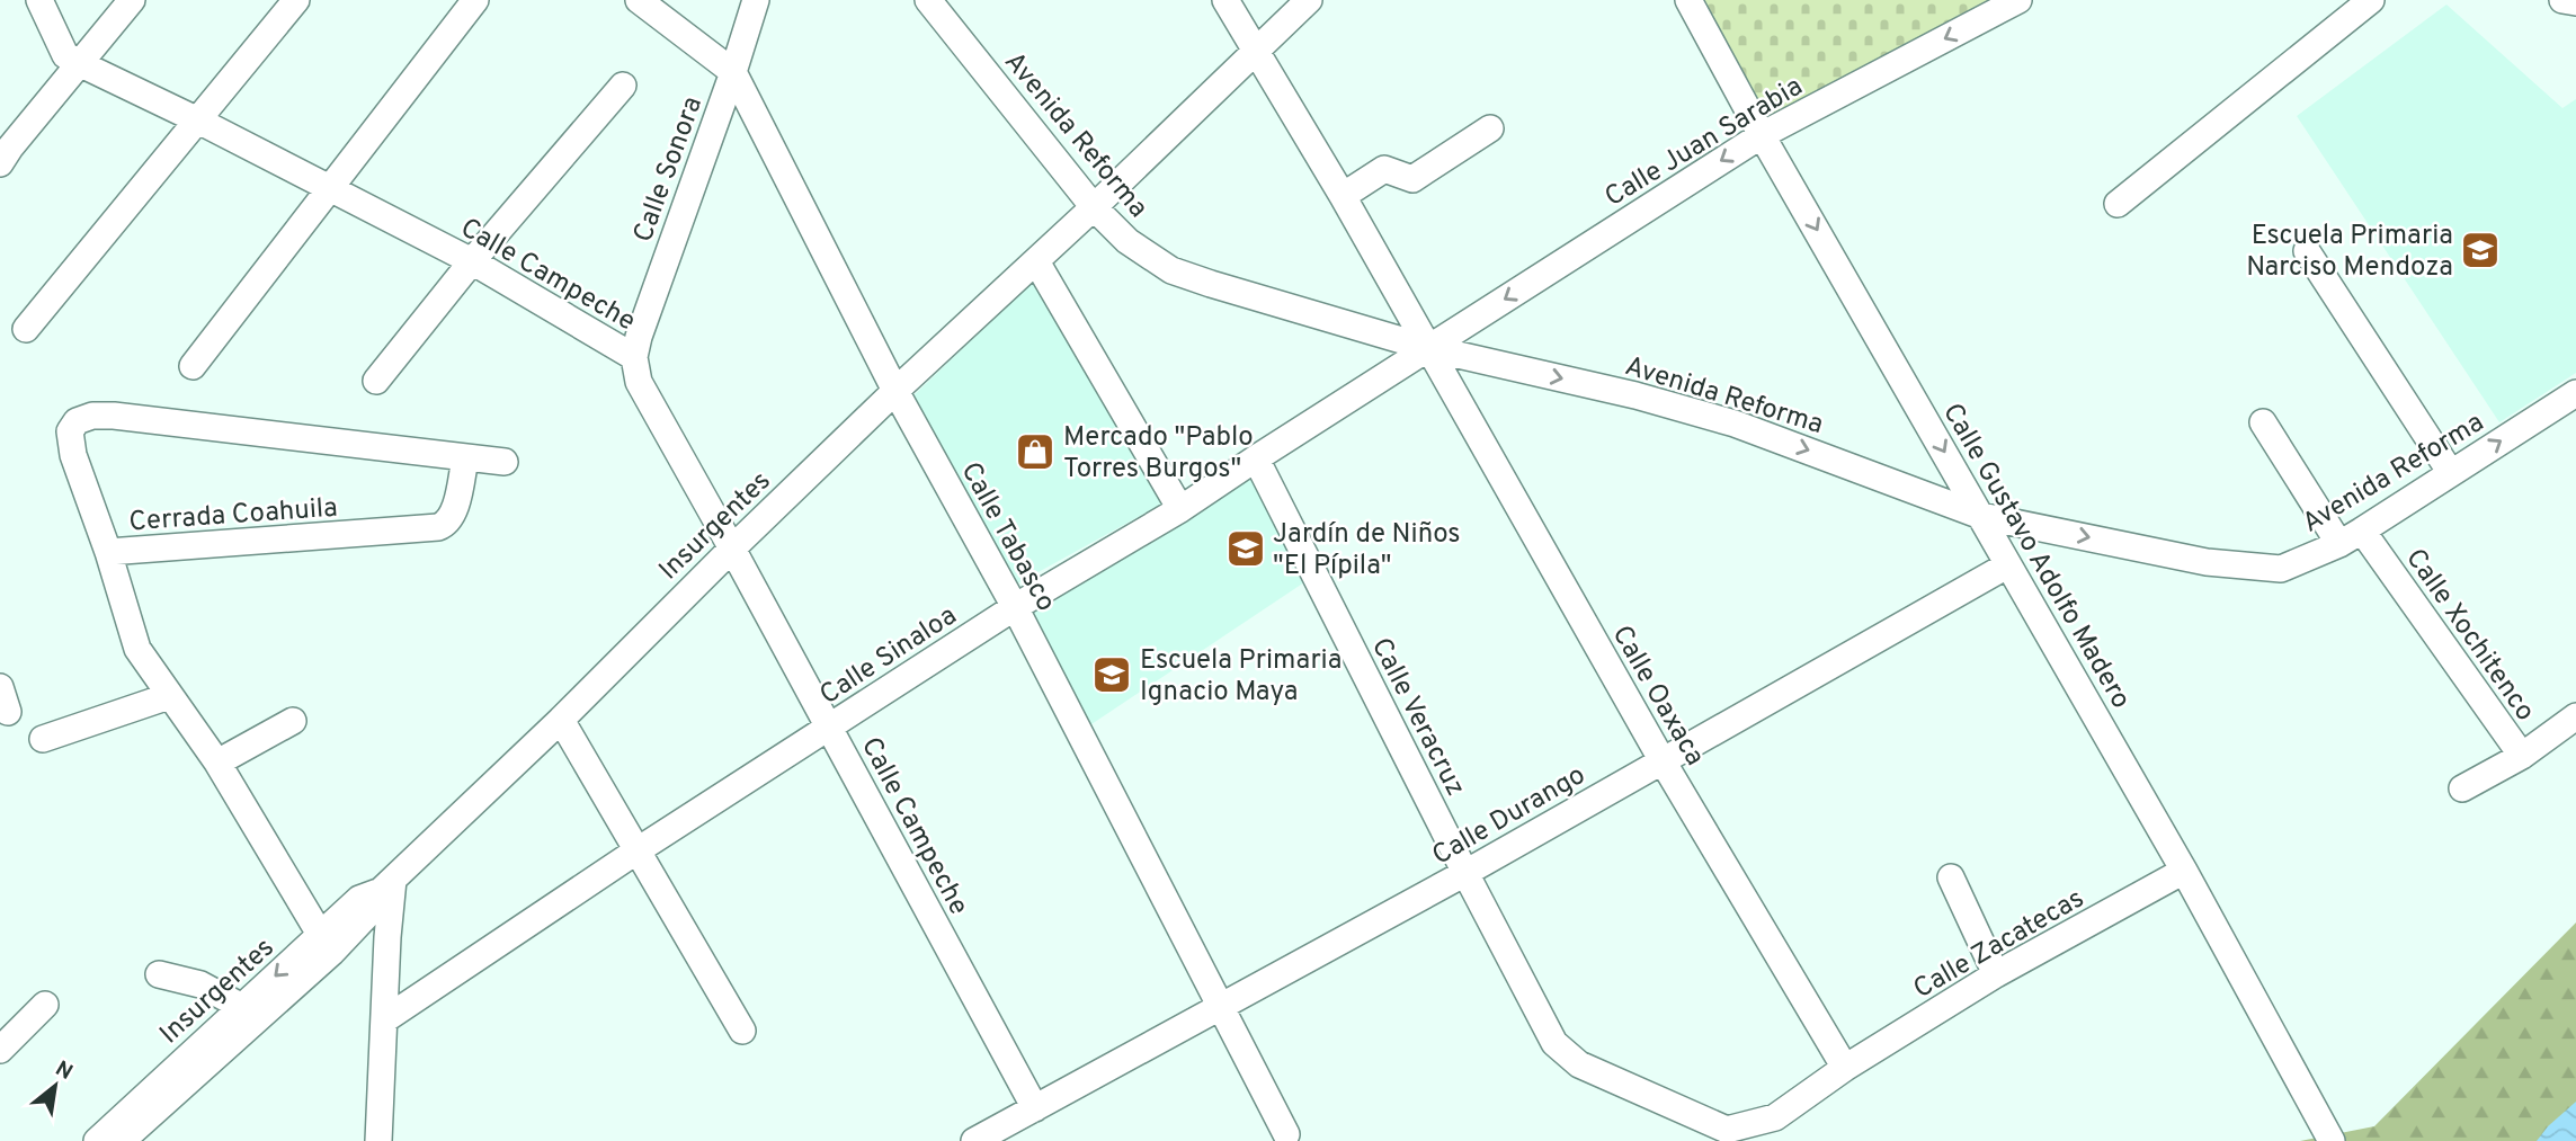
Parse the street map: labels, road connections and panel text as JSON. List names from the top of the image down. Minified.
{"streets":{"street":["Avenida Reforma","Calle Juan Sarabia","Calle Sonora","Calle Campeche","Cerrada Coahuila","Insurgentes","Calle Tabasco","Calle Gustavo Adolfo Madero","Calle Xochitenco","Calle Sinaloa","Calle Oaxaca","Calle Veracruz","Calle Durango","Calle Zacatecas"]},"crossings":[["Avenida Reforma","Calle Juan Sarabia"],["Avenida Reforma","Insurgentes"],["Avenida Reforma","Calle Gustavo Adolfo Madero"],["Avenida Reforma","Calle Xochitenco"],["Avenida Reforma","Calle Sinaloa"],["Avenida Reforma","Calle Oaxaca"],["Calle Juan Sarabia","Calle Gustavo Adolfo Madero"],["Calle Juan Sarabia","Calle Sinaloa"],["Calle Juan Sarabia","Calle Oaxaca"],["Calle Sonora","Calle Campeche"],["Calle Sonora","Calle Tabasco"],["Calle Campeche","Insurgentes"],["Calle Campeche","Calle Sinaloa"],["Calle Campeche","Calle Durango"],["Insurgentes","Calle Tabasco"],["Insurgentes","Calle Oaxaca"],["Calle Tabasco","Calle Sinaloa"],["Calle Tabasco","Calle Durango"],["Calle Gustavo Adolfo Madero","Calle Durango"],["Calle Gustavo Adolfo Madero","Calle Zacatecas"],["Calle Sinaloa","Calle Oaxaca"],["Calle Sinaloa","Calle Veracruz"],["Calle Oaxaca","Calle Durango"],["Calle Oaxaca","Calle Zacatecas"],["Calle Veracruz","Calle Durango"],["Calle Veracruz","Calle Zacatecas"]],"one_way":["Avenida Reforma","Calle Juan Sarabia"],"places":{"school or university":["Escuela Primaria Narciso Mendoza","Jardín de Niños \"El Pípila\"","Escuela Primaria Ignacio Maya"],"shop":["Mercado \"Pablo Torres Burgos\""]},"north":"top right"}
